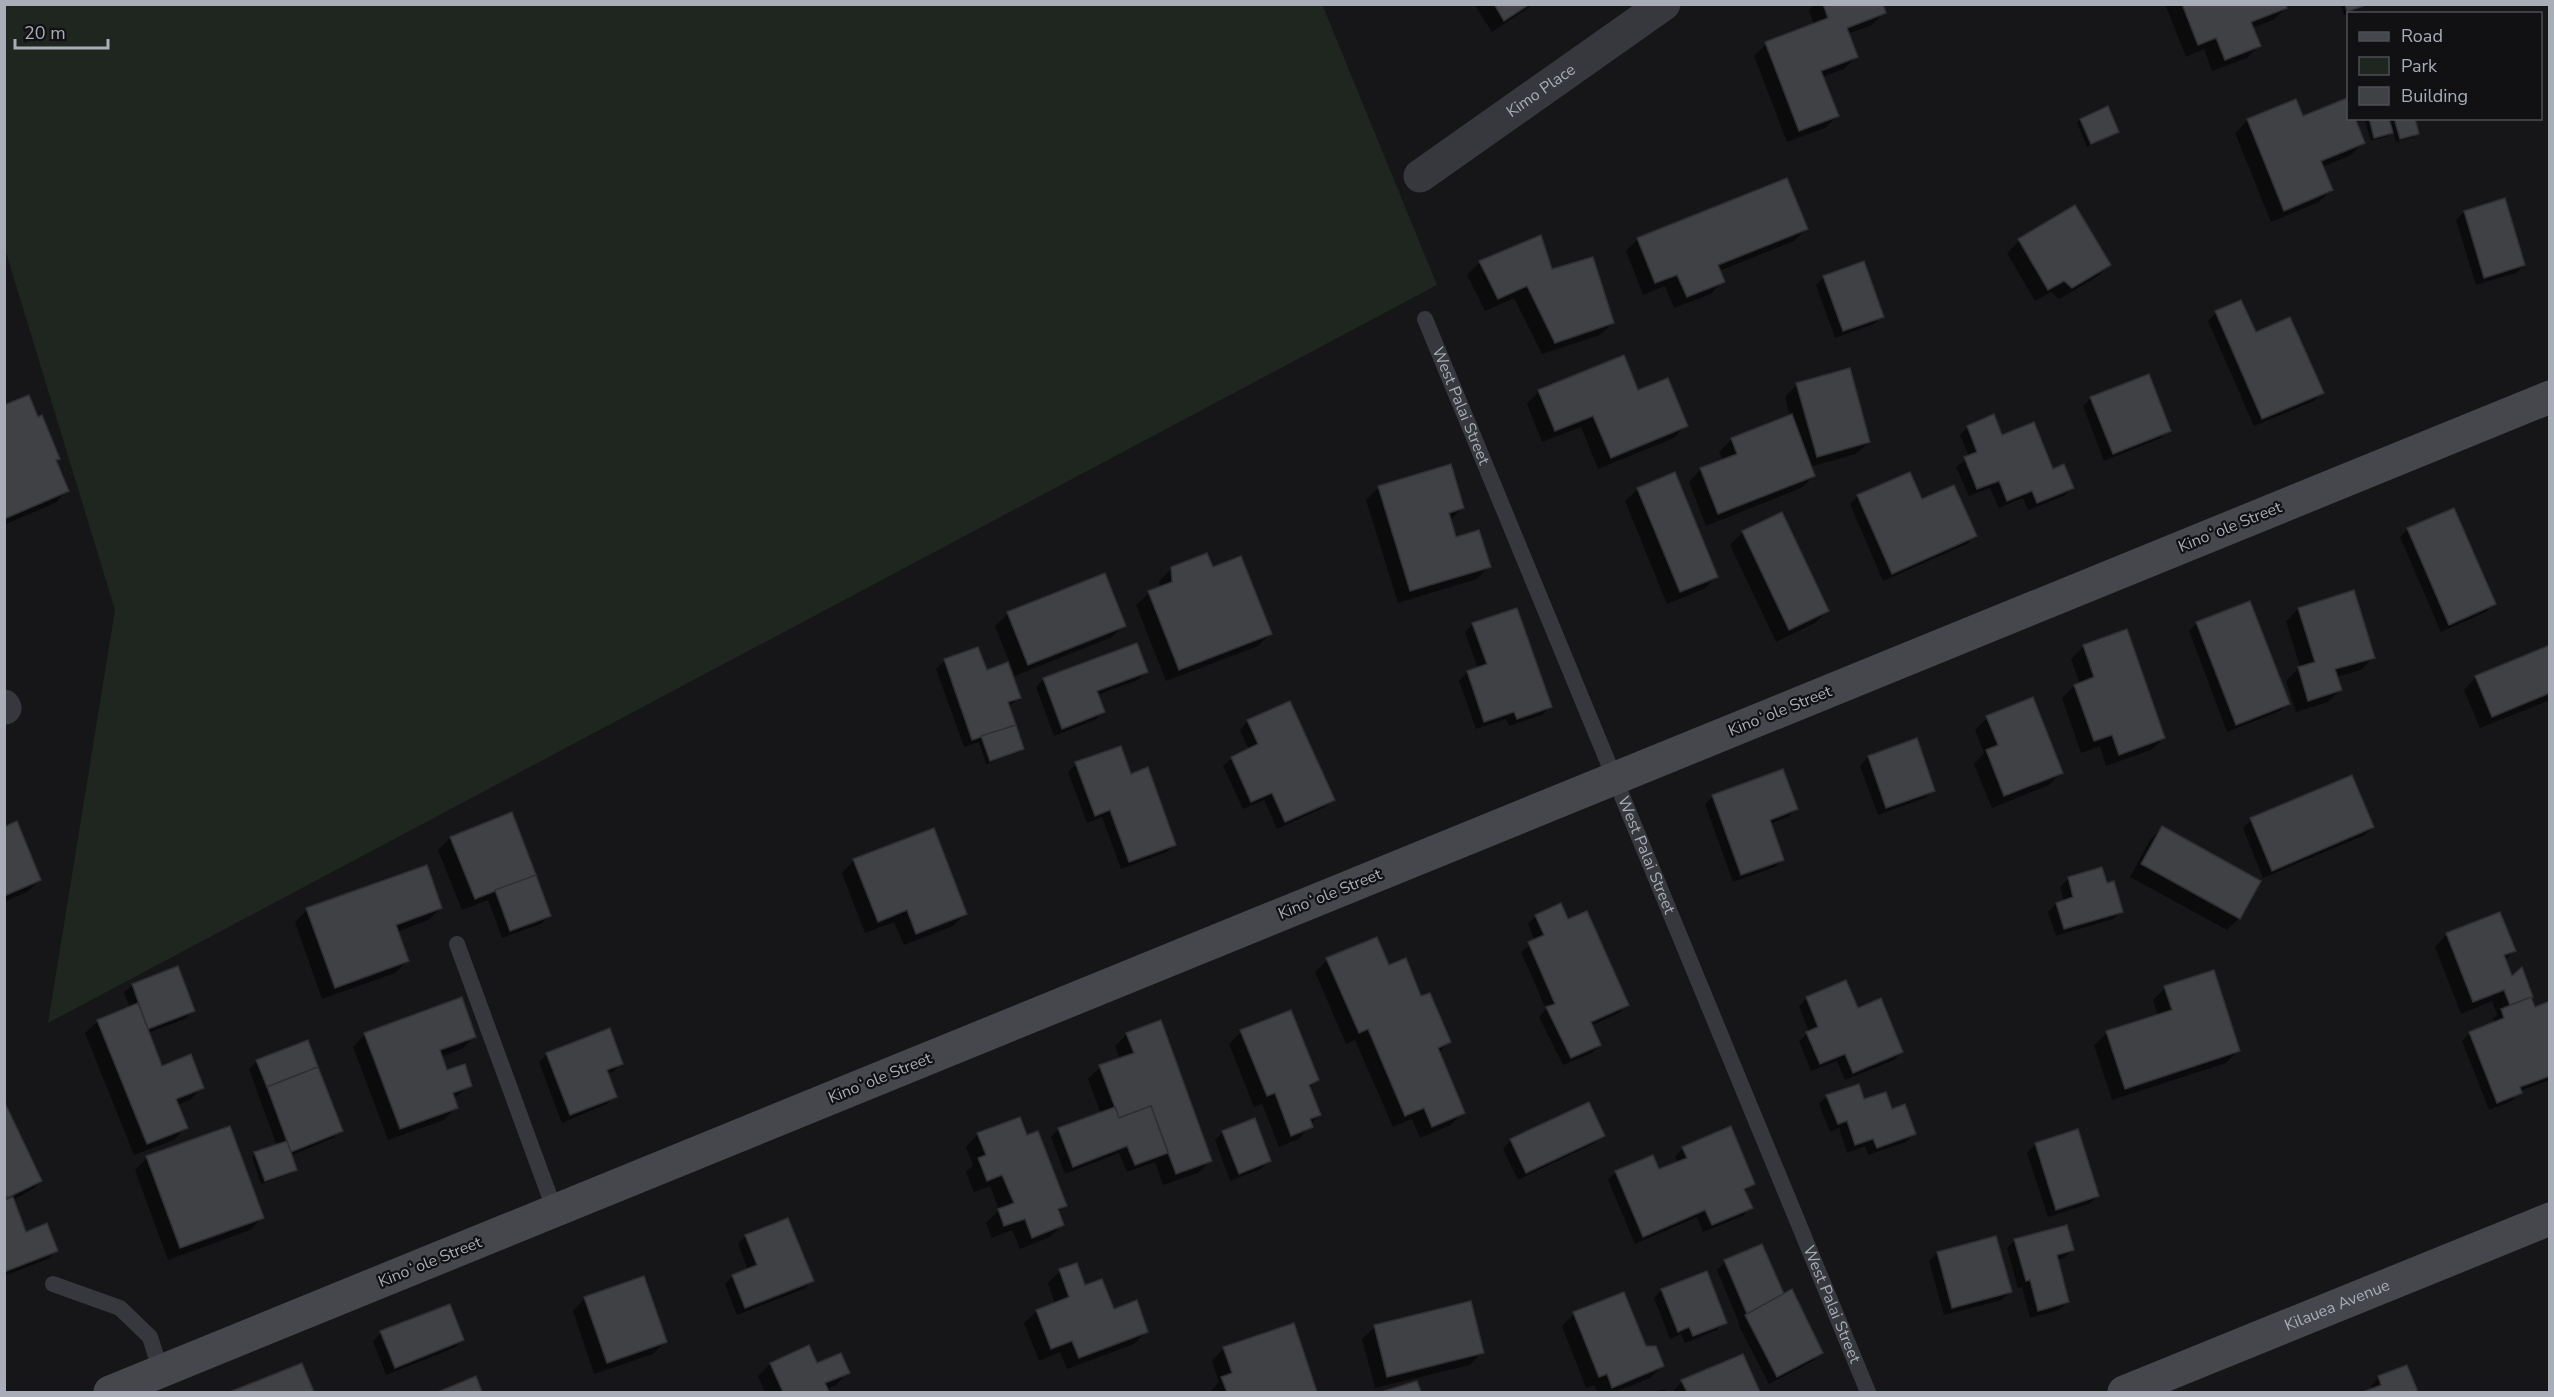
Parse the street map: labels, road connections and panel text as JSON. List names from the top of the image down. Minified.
{"streets":{"street":["Kimo Place","Kinoʻole Street","Kilauea Avenue"],"lane":["West Palai Street"]},"crossings":[["West Palai Street","Kinoʻole Street"]],"legend":["Road","Park","Building"],"scale_bar":"20 m"}
